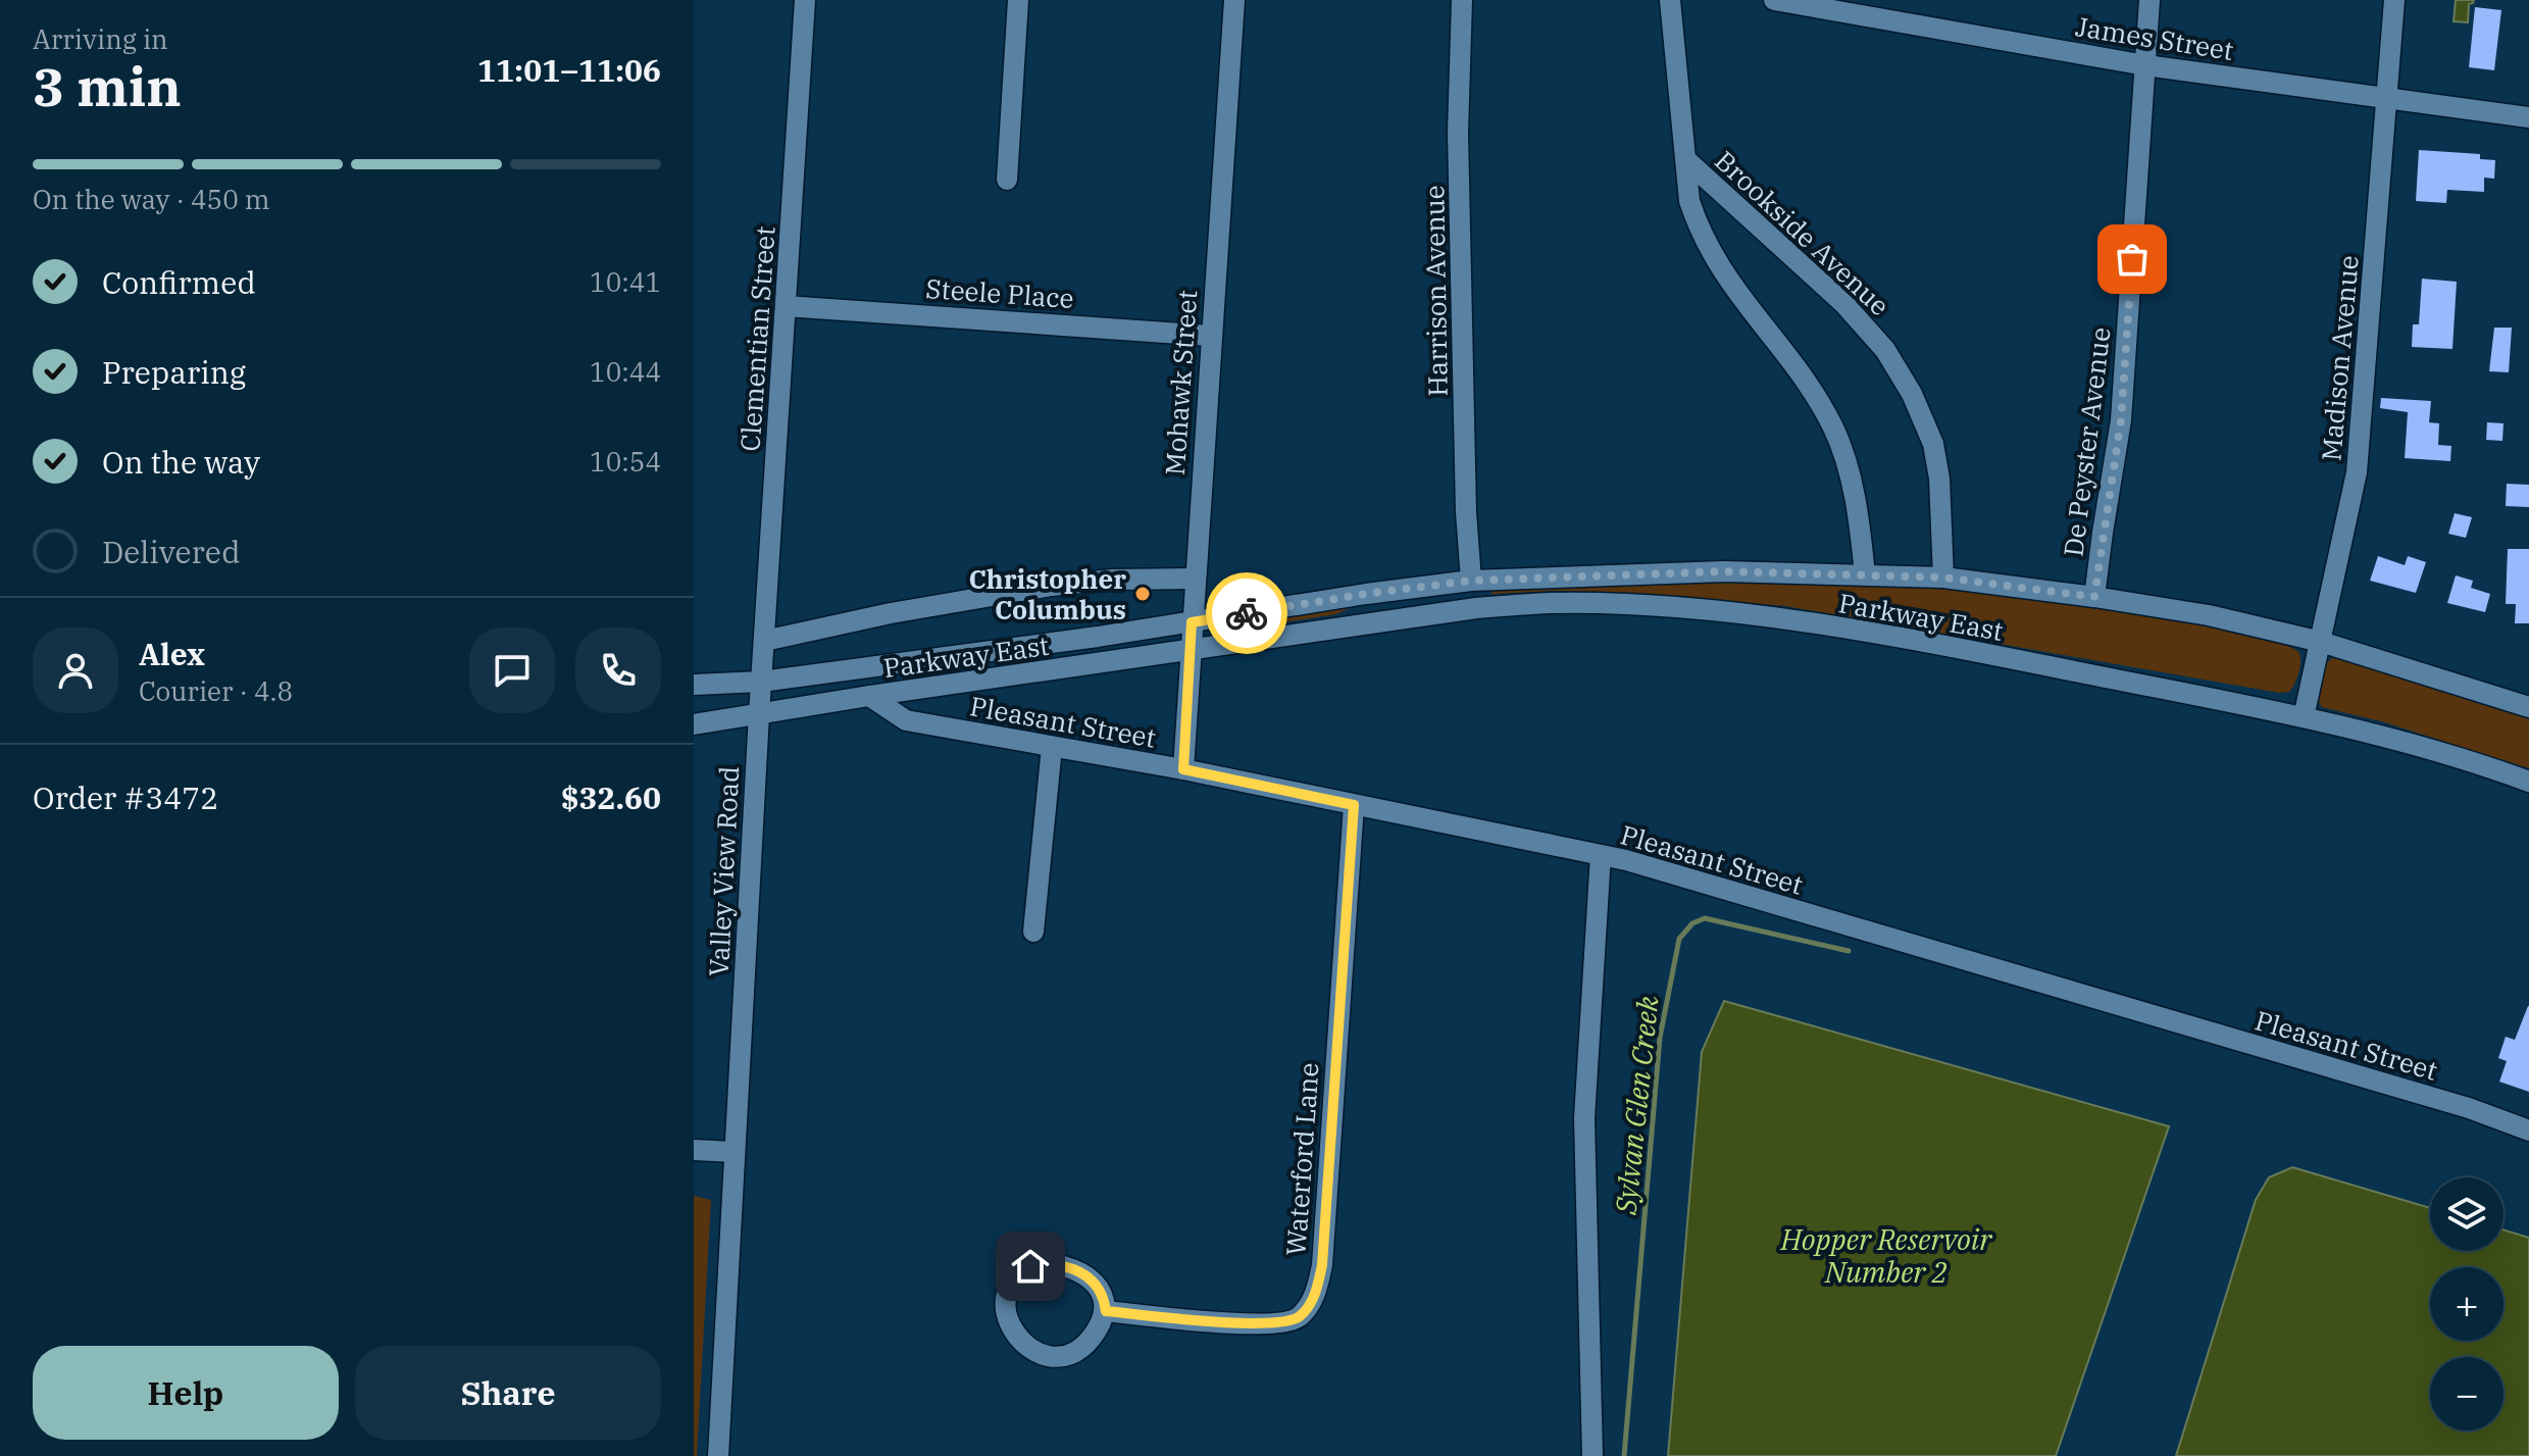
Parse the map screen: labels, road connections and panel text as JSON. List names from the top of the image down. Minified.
{"streets":{"street":["James Street","Brookside Avenue","Harrison Avenue","Steele Place","Clementian Street","Madison Avenue","Mohawk Street","De Peyster Avenue","Parkway East","Pleasant Street","Valley View Road","Waterford Lane"]},"crossings":[["James Street","Madison Avenue"],["James Street","De Peyster Avenue"],["Brookside Avenue","Parkway East"],["Harrison Avenue","Parkway East"],["Steele Place","Clementian Street"],["Steele Place","Mohawk Street"],["Clementian Street","Parkway East"],["Clementian Street","Valley View Road"],["Madison Avenue","Parkway East"],["Mohawk Street","Parkway East"],["Mohawk Street","Pleasant Street"],["De Peyster Avenue","Parkway East"],["Parkway East","Pleasant Street"],["Parkway East","Valley View Road"],["Pleasant Street","Waterford Lane"]],"water":["Sylvan Glen Creek","Hopper Reservoir Number 2"],"places":["Christopher Columbus"],"page":{"heading":["3 min","Arriving in","11:01–11:06"],"panel":["Alex","Courier · 4.8","Order #3472","$32.60"],"bar":"On the way · 450 m","list":[["Confirmed","10:41"],["Preparing","10:44"],["On the way","10:54"],"Delivered"],"map_buttons":["+","−"],"buttons":["Help","Share"]}}
